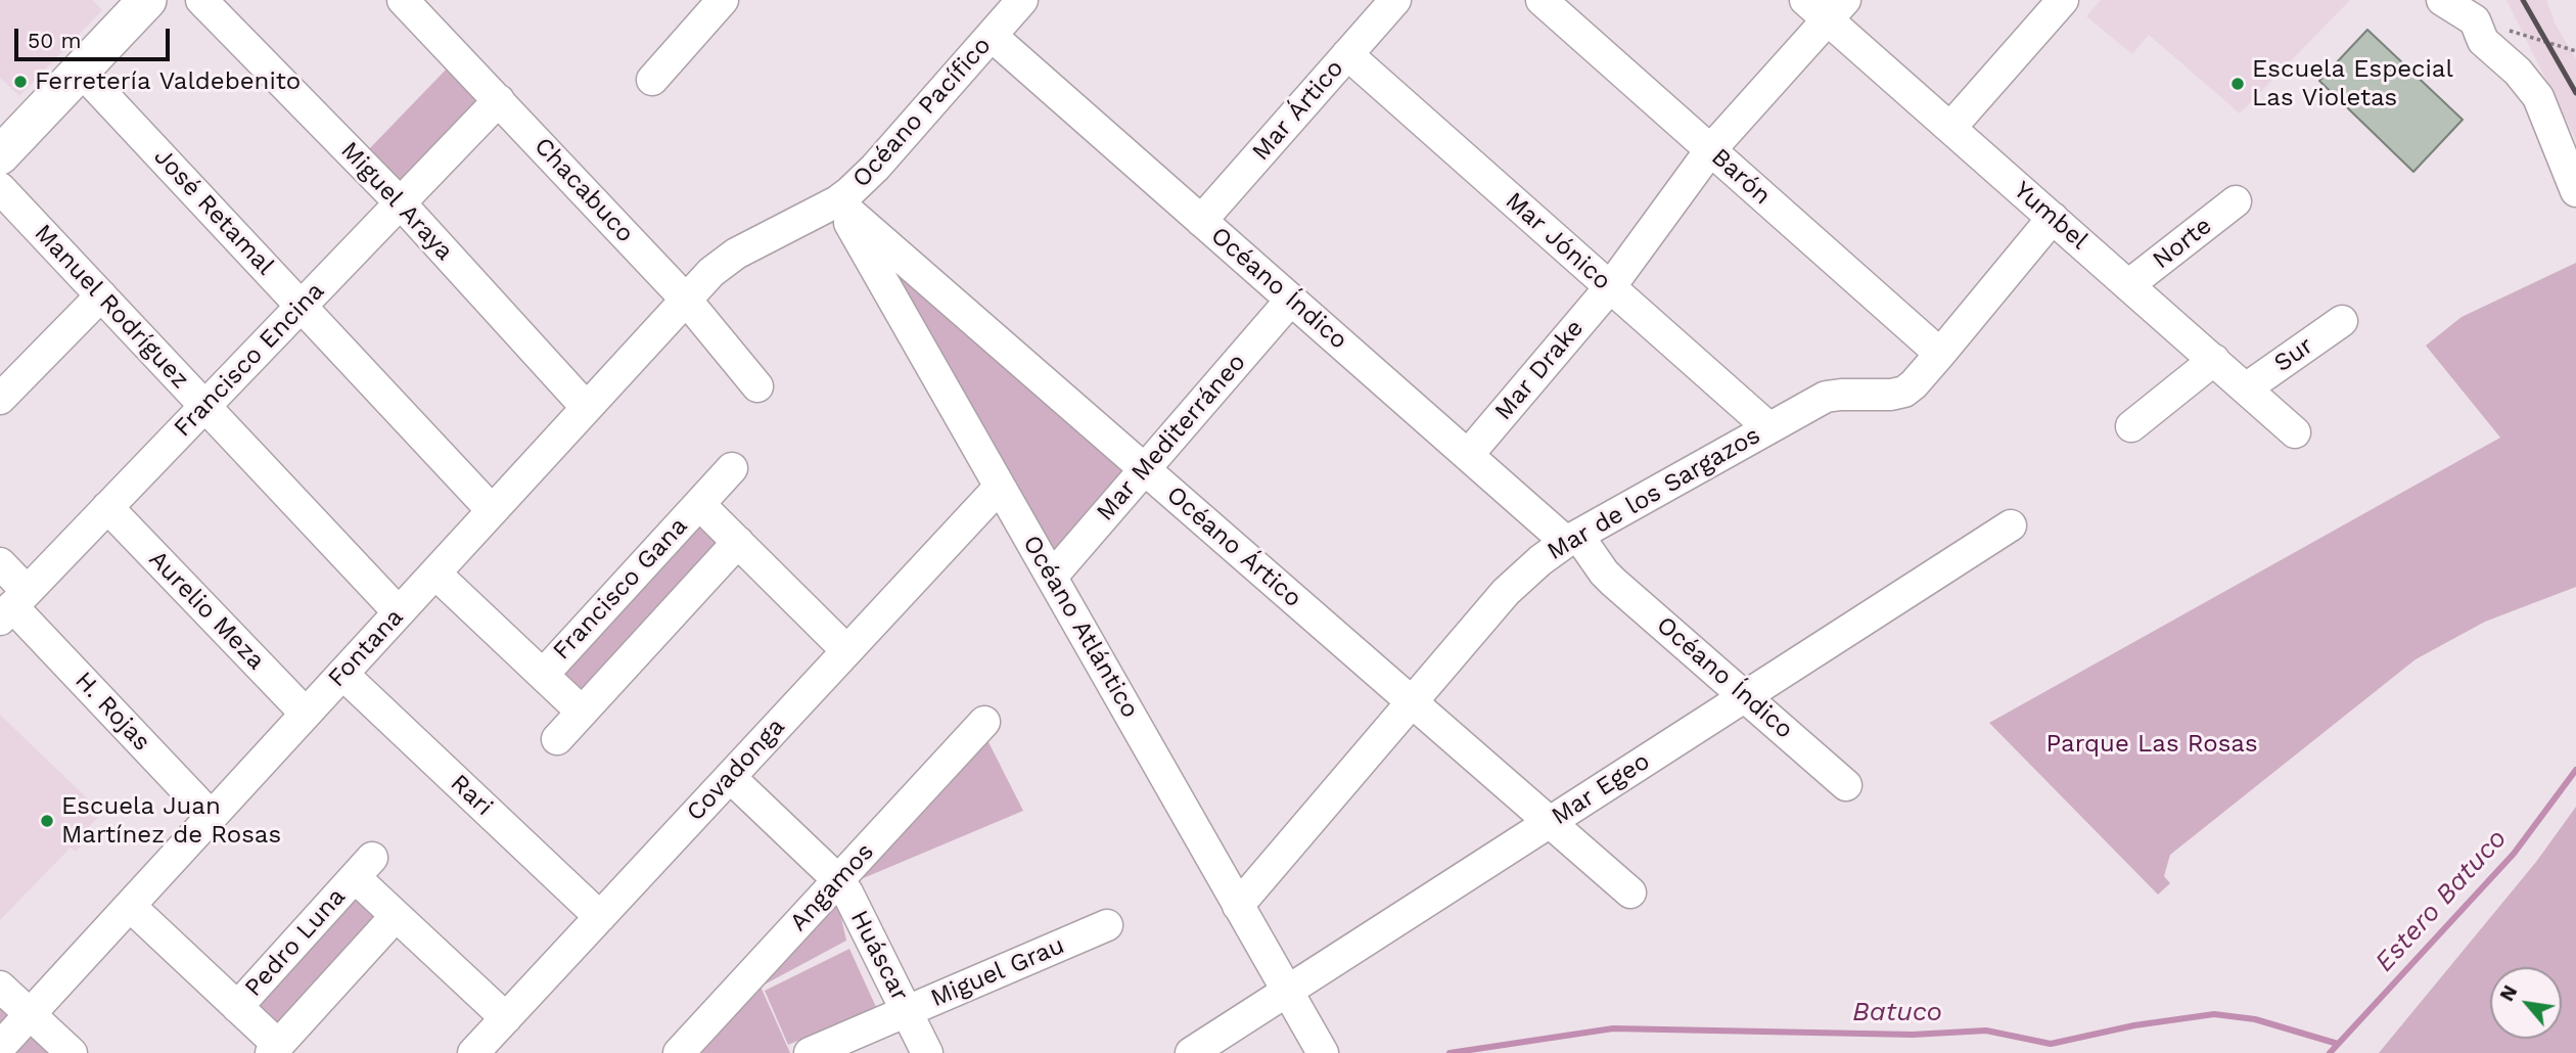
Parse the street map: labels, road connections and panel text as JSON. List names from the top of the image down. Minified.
{"streets":{"street":["Mar Ártico","Océano Pacífico","Barón","Chacabuco","Miguel Araya","José Retamal","Yumbel","Mar Jónico","Norte","Océano Índico","Manuel Rodríguez","Sur","Francisco Encina","Mar Drake","Mar Mediterráneo","Mar de los Sargazos","Océano Ártico","Francisco Gana","Aurelio Meza","Océano Atlántico","Fontana","H. Rojas","Covadonga","Mar Egeo","Rari","Angamos","Pedro Luna","Huáscar","Miguel Grau"]},"crossings":[["Mar Ártico","Mar Jónico"],["Mar Ártico","Océano Índico"],["Océano Pacífico","Océano Índico"],["Océano Pacífico","Océano Ártico"],["Océano Pacífico","Océano Atlántico"],["Océano Pacífico","Fontana"],["Barón","Mar Drake"],["Barón","Mar de los Sargazos"],["Chacabuco","Francisco Encina"],["Chacabuco","Fontana"],["Miguel Araya","Francisco Encina"],["Miguel Araya","Fontana"],["José Retamal","Francisco Encina"],["José Retamal","Fontana"],["Yumbel","Norte"],["Yumbel","Sur"],["Yumbel","Mar Drake"],["Yumbel","Mar de los Sargazos"],["Mar Jónico","Mar Drake"],["Mar Jónico","Mar de los Sargazos"],["Océano Índico","Mar Drake"],["Océano Índico","Mar Mediterráneo"],["Océano Índico","Mar de los Sargazos"],["Océano Índico","Mar Egeo"],["Manuel Rodríguez","Francisco Encina"],["Manuel Rodríguez","Fontana"],["Francisco Encina","Aurelio Meza"],["Francisco Encina","H. Rojas"],["Mar Mediterráneo","Océano Ártico"],["Mar Mediterráneo","Océano Atlántico"],["Mar de los Sargazos","Océano Ártico"],["Mar de los Sargazos","Océano Atlántico"],["Océano Ártico","Océano Atlántico"],["Océano Ártico","Mar Egeo"],["Francisco Gana","Fontana"],["Francisco Gana","Covadonga"],["Aurelio Meza","Fontana"],["Océano Atlántico","Covadonga"],["Océano Atlántico","Mar Egeo"],["Fontana","H. Rojas"],["Fontana","Rari"],["Fontana","Pedro Luna"],["Covadonga","Rari"],["Covadonga","Pedro Luna"],["Covadonga","Huáscar"],["Angamos","Huáscar"],["Huáscar","Miguel Grau"]],"water":["Estero Batuco","Batuco"],"parks":["Parque Las Rosas"],"places":["Ferretería Valdebenito","Escuela Especial Las Violetas","Escuela Juan Martínez de Rosas"],"scale_bar":"50 m","north":"top left"}
